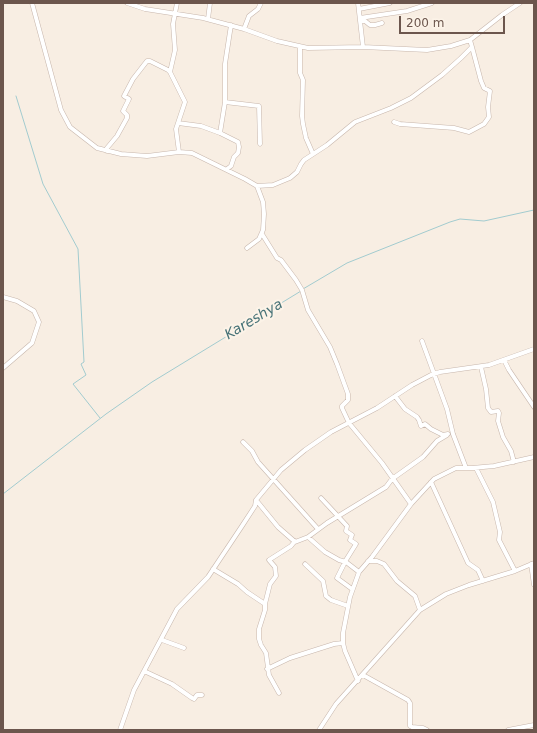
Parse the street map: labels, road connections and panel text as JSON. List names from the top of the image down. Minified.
{"water":["Kareshya"],"scale_bar":"200 m"}
